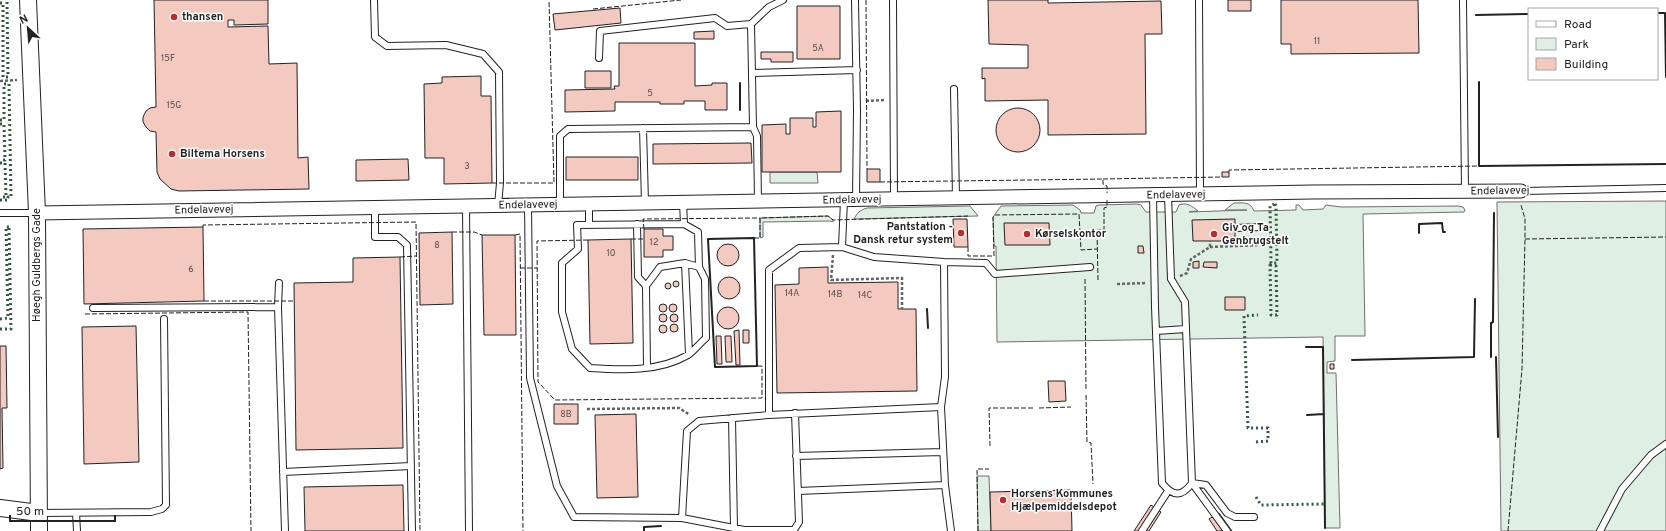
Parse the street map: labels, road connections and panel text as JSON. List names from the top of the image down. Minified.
{"streets":{"street":["Endelavevej","Høegh Guldbergs Gade"]},"crossings":[["Endelavevej","Høegh Guldbergs Gade"]],"places":["thansen","Biltema Horsens","Pantstation - Dansk retur system","Kørselskontor","Giv og Ta Genbrugstelt","Horsens Kommunes Hjælpemiddelsdepot"],"house_numbers":["11","5A","15F","5","15G","3","12","8","10","6","14A","14B","14C","8B"],"legend":["Road","Park","Building"],"scale_bar":"50 m","north":"top left"}
